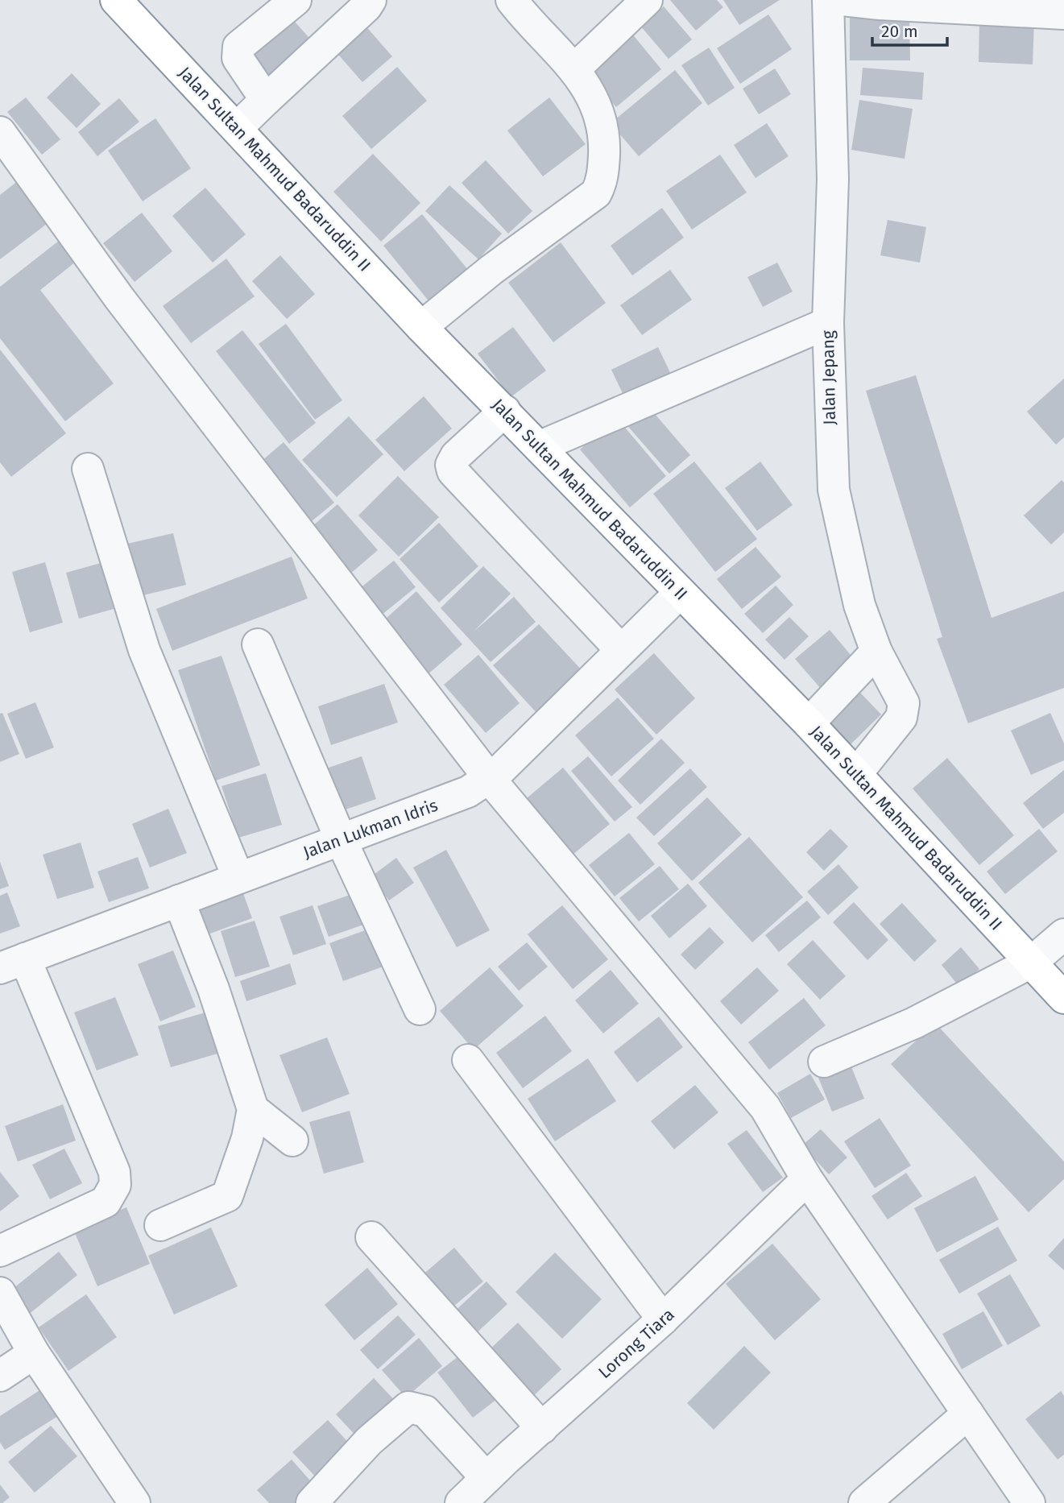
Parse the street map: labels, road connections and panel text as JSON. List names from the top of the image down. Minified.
{"streets":{"highway":["Jalan Sultan Mahmud Badaruddin II"],"street":["Jalan Jepang","Jalan Lukman Idris","Lorong Tiara"]},"crossings":[["Jalan Sultan Mahmud Badaruddin II","Jalan Jepang"],["Jalan Sultan Mahmud Badaruddin II","Jalan Lukman Idris"]],"scale_bar":"20 m"}
